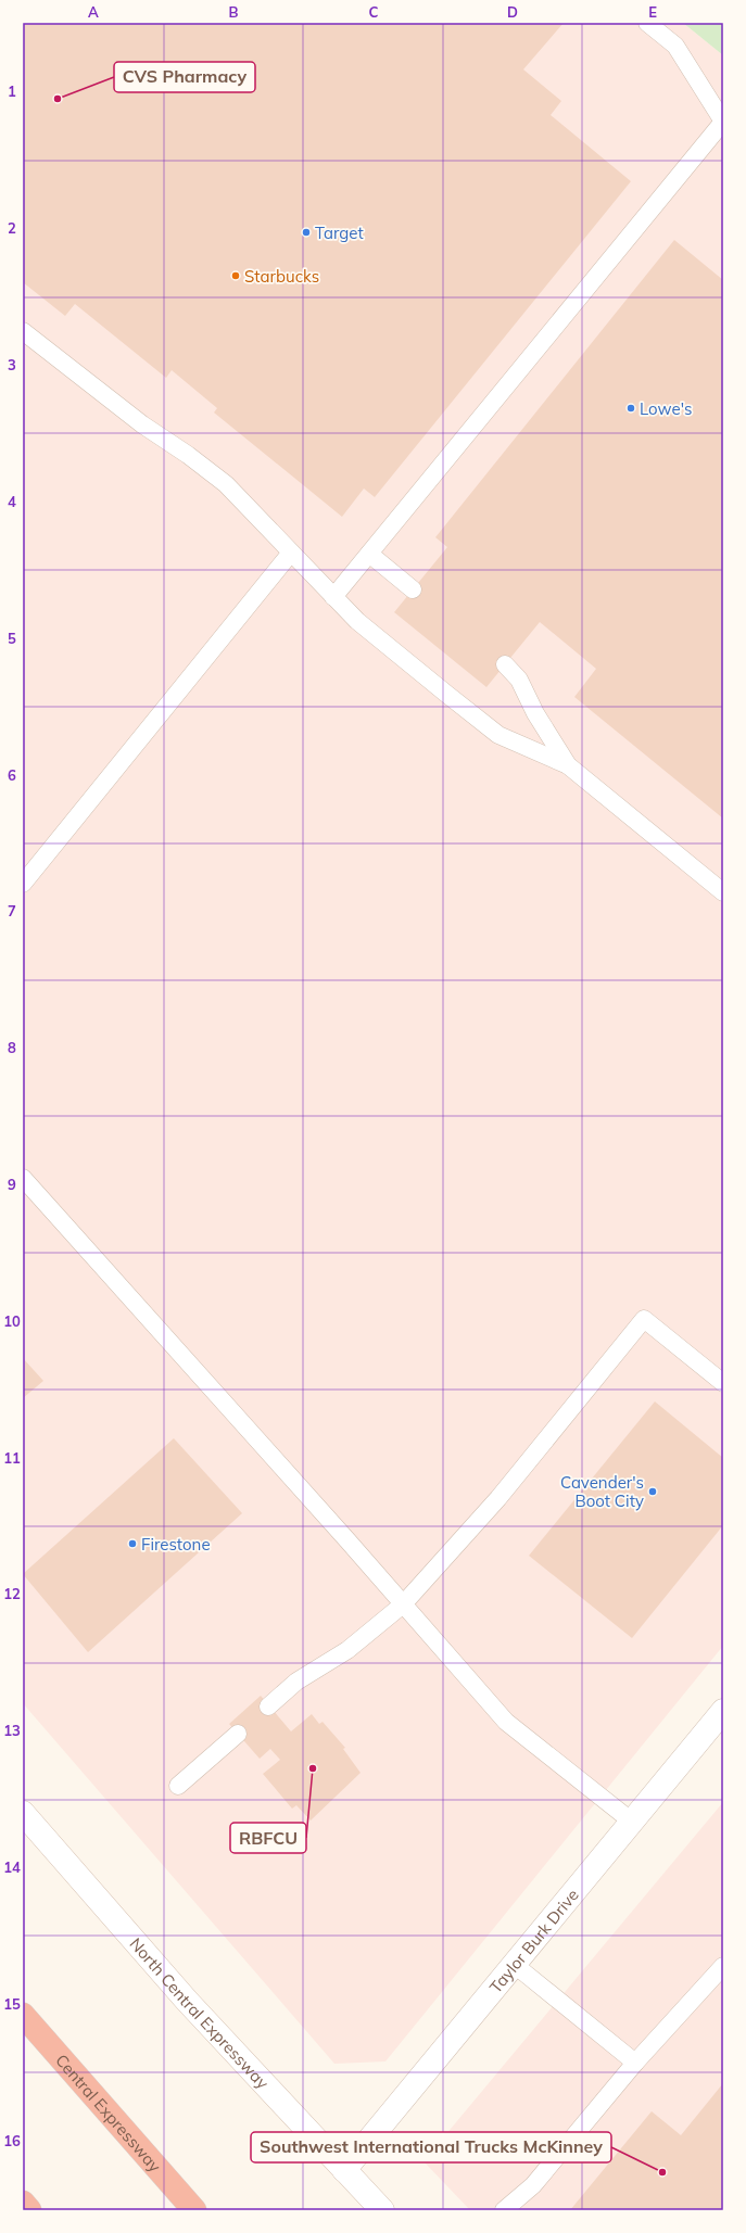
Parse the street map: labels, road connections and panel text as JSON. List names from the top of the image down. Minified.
{"streets":{"highway":["Central Expressway"],"street":["Taylor Burk Drive","North Central Expressway"]},"crossings":[["Taylor Burk Drive","North Central Expressway"]],"places":["CVS Pharmacy","Target","Starbucks","Lowe's","Cavender's Boot City","Firestone","RBFCU","Southwest International Trucks McKinney"],"grid":{"columns":["A","B","C","D","E"],"rows":["1","2","3","4","5","6","7","8","9","10","11","12","13","14","15","16"]}}
